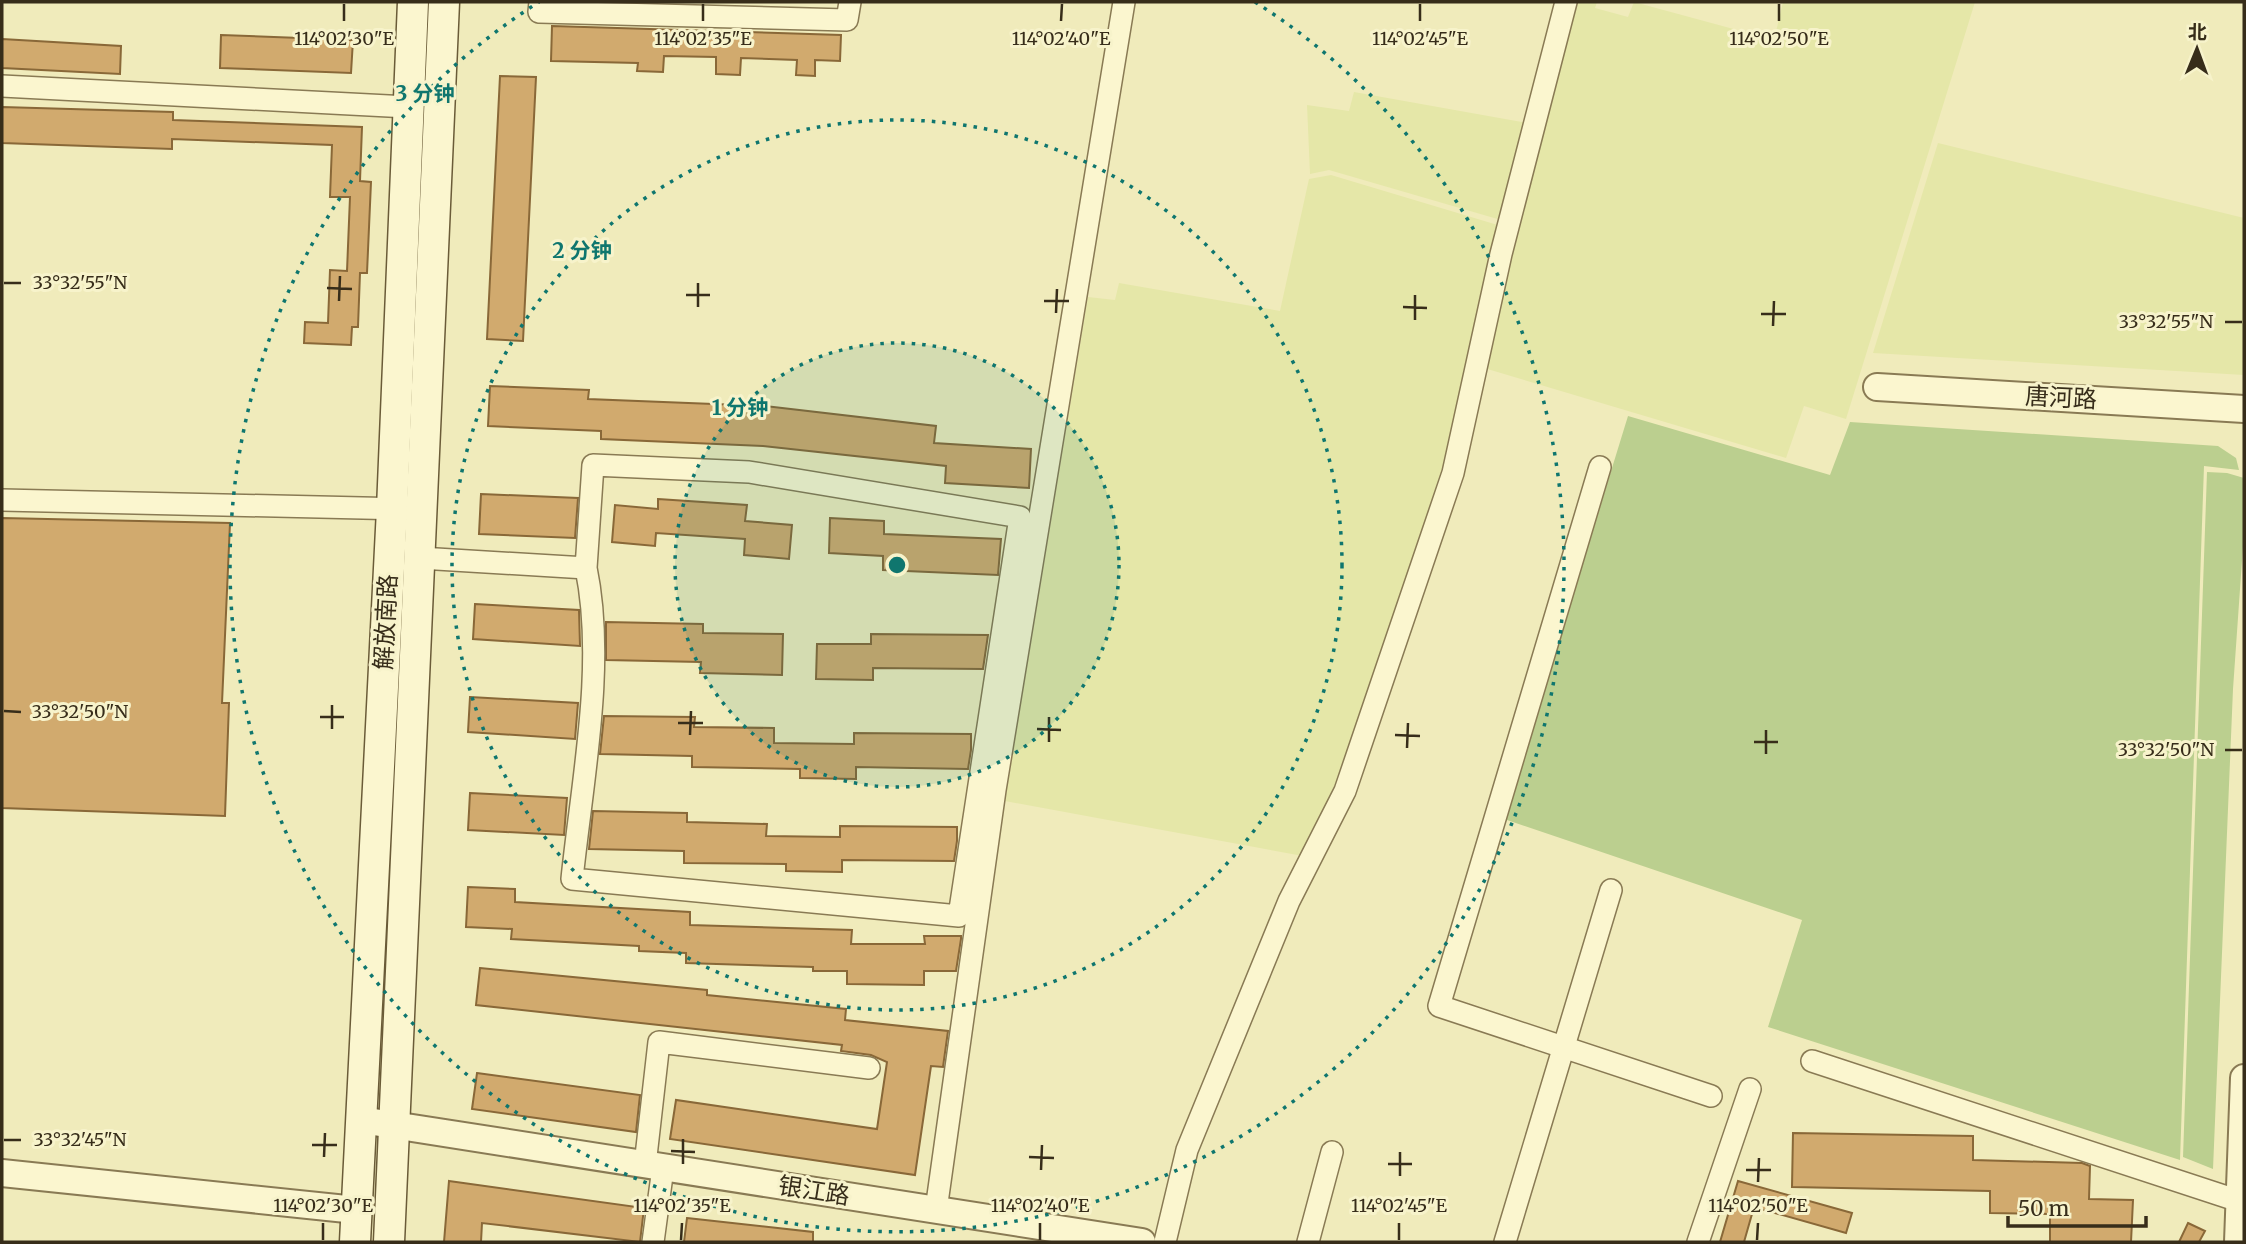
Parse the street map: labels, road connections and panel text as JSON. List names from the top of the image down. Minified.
{"streets":{"main road":["解放南路"],"street":["唐河路","银江路"]},"crossings":[["解放南路","银江路"]],"scale_bar":"50 m","north":"top","coordinates":["114°02'30\"E","114°02'35\"E","114°02'40\"E","114°02'45\"E","114°02'50\"E","33°32'55\"N","33°32'50\"N","33°32'45\"N"],"rings":["3 分钟","2 分钟","1 分钟"]}
